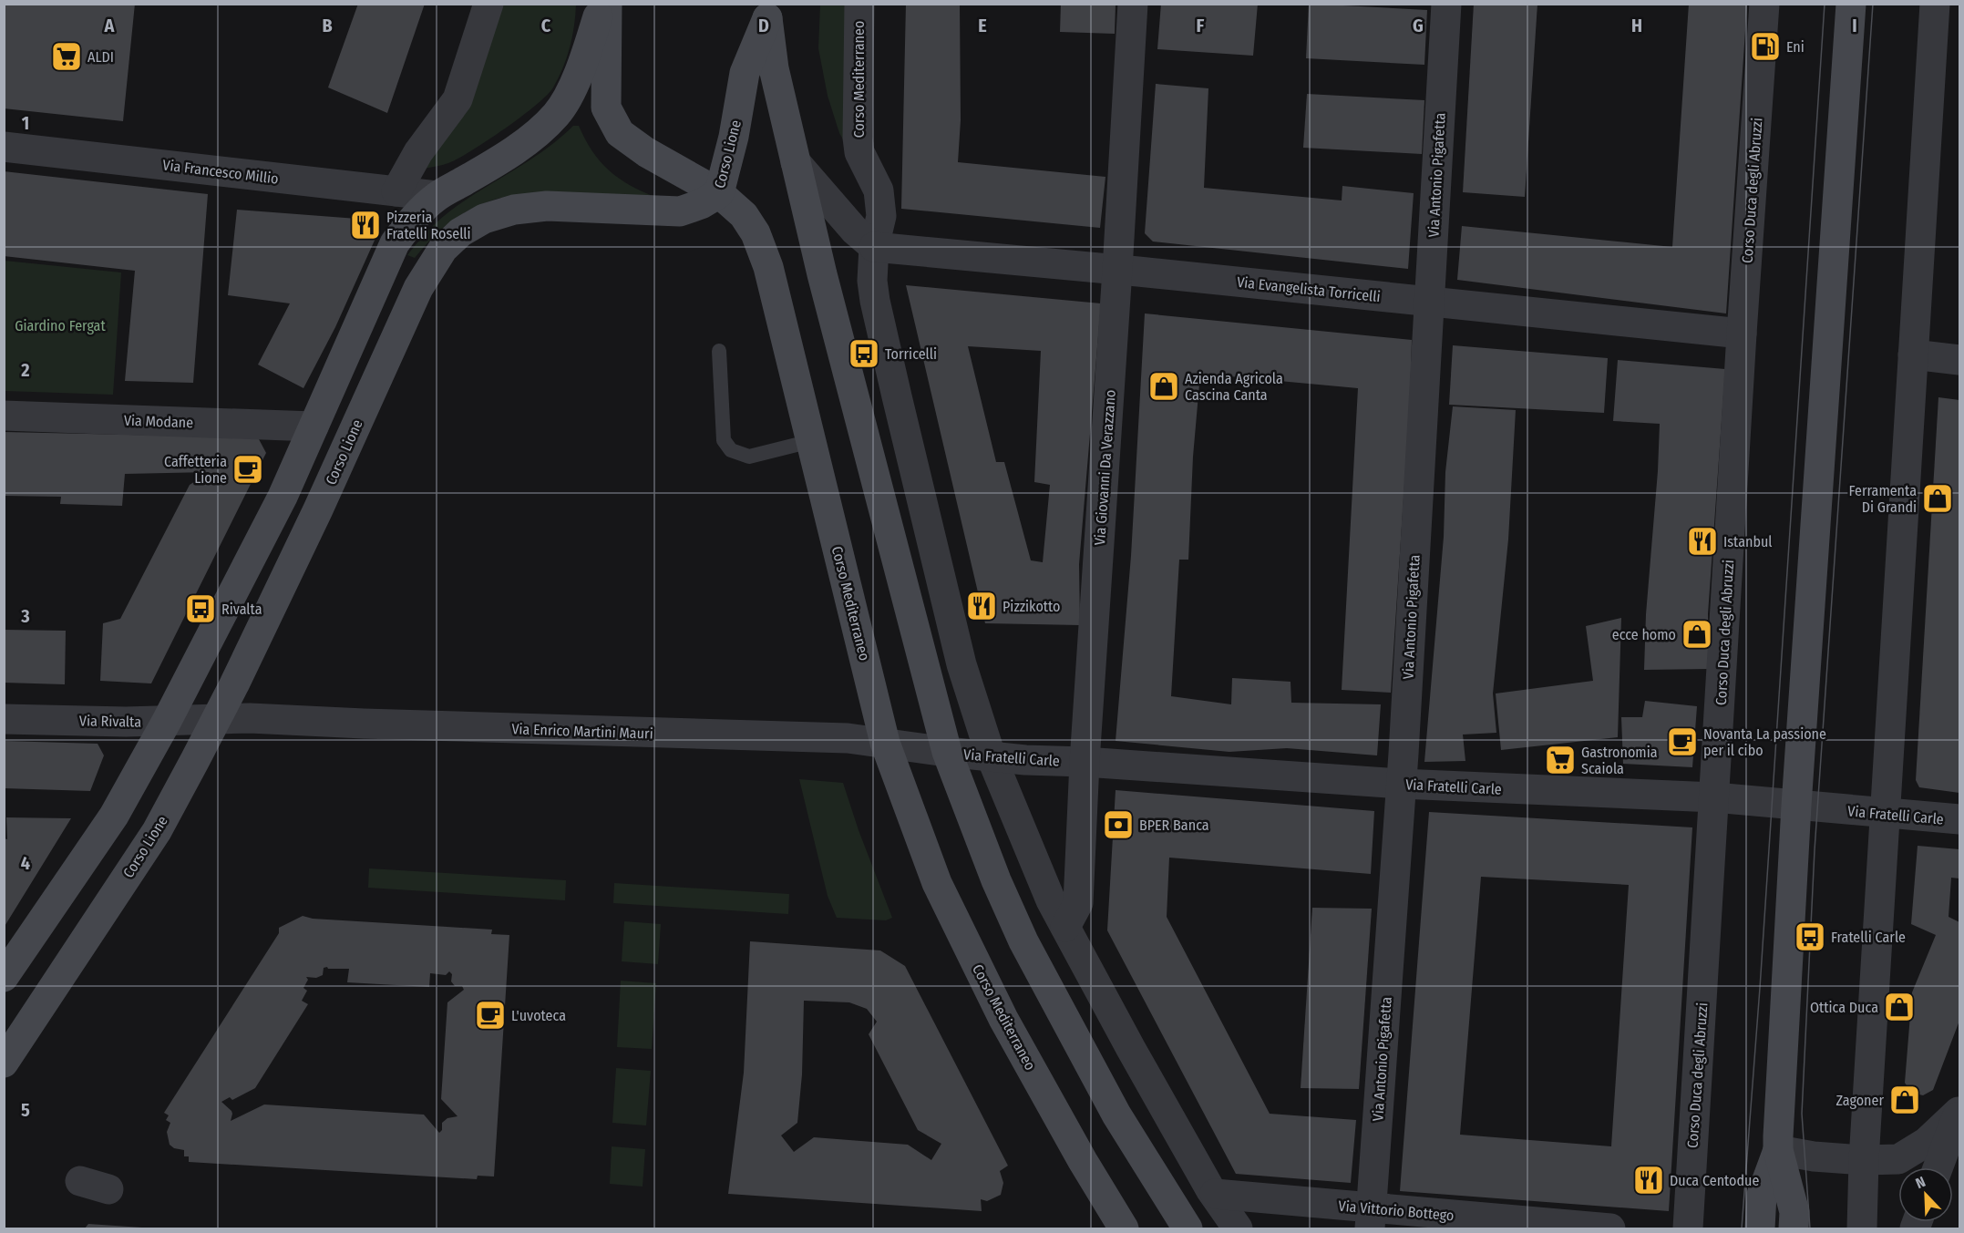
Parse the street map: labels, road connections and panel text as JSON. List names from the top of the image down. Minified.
{"streets":{"main road":["Corso Mediterraneo","Corso Lione"],"street":["Via Francesco Millio","Via Antonio Pigafetta","Corso Duca degli Abruzzi","Via Evangelista Torricelli","Via Modane","Via Giovanni Da Verazzano","Via Rivalta","Via Enrico Martini Mauri","Via Fratelli Carle","Via Vittorio Bottego"]},"crossings":[["Corso Mediterraneo","Corso Lione"],["Corso Mediterraneo","Via Evangelista Torricelli"],["Corso Mediterraneo","Via Giovanni Da Verazzano"],["Corso Mediterraneo","Via Enrico Martini Mauri"],["Corso Mediterraneo","Via Fratelli Carle"],["Corso Mediterraneo","Via Vittorio Bottego"],["Corso Lione","Via Rivalta"],["Corso Lione","Via Enrico Martini Mauri"],["Via Antonio Pigafetta","Via Evangelista Torricelli"],["Via Antonio Pigafetta","Via Fratelli Carle"],["Via Antonio Pigafetta","Via Vittorio Bottego"],["Corso Duca degli Abruzzi","Via Evangelista Torricelli"],["Corso Duca degli Abruzzi","Via Fratelli Carle"],["Via Evangelista Torricelli","Via Giovanni Da Verazzano"],["Via Giovanni Da Verazzano","Via Fratelli Carle"],["Via Rivalta","Via Enrico Martini Mauri"],["Via Enrico Martini Mauri","Via Fratelli Carle"]],"parks":["Giardino Fergat"],"places":{"fuel station":["Eni"],"supermarket":["ALDI","Gastronomia Scaiola"],"restaurant":["Pizzeria Fratelli Roselli","Istanbul","Pizzikotto","Duca Centodue"],"bus stop":["Torricelli","Rivalta","Fratelli Carle"],"shop":["Azienda Agricola Cascina Canta","Ferramenta Di Grandi","ecce homo","Ottica Duca","Zagoner"],"cafe":["Caffetteria Lione","Novanta La passione per il cibo","L'uvoteca"],"bank":["BPER Banca"]},"north":"top left","grid":{"columns":["A","B","C","D","E","F","G","H","I"],"rows":["1","2","3","4","5"]}}
